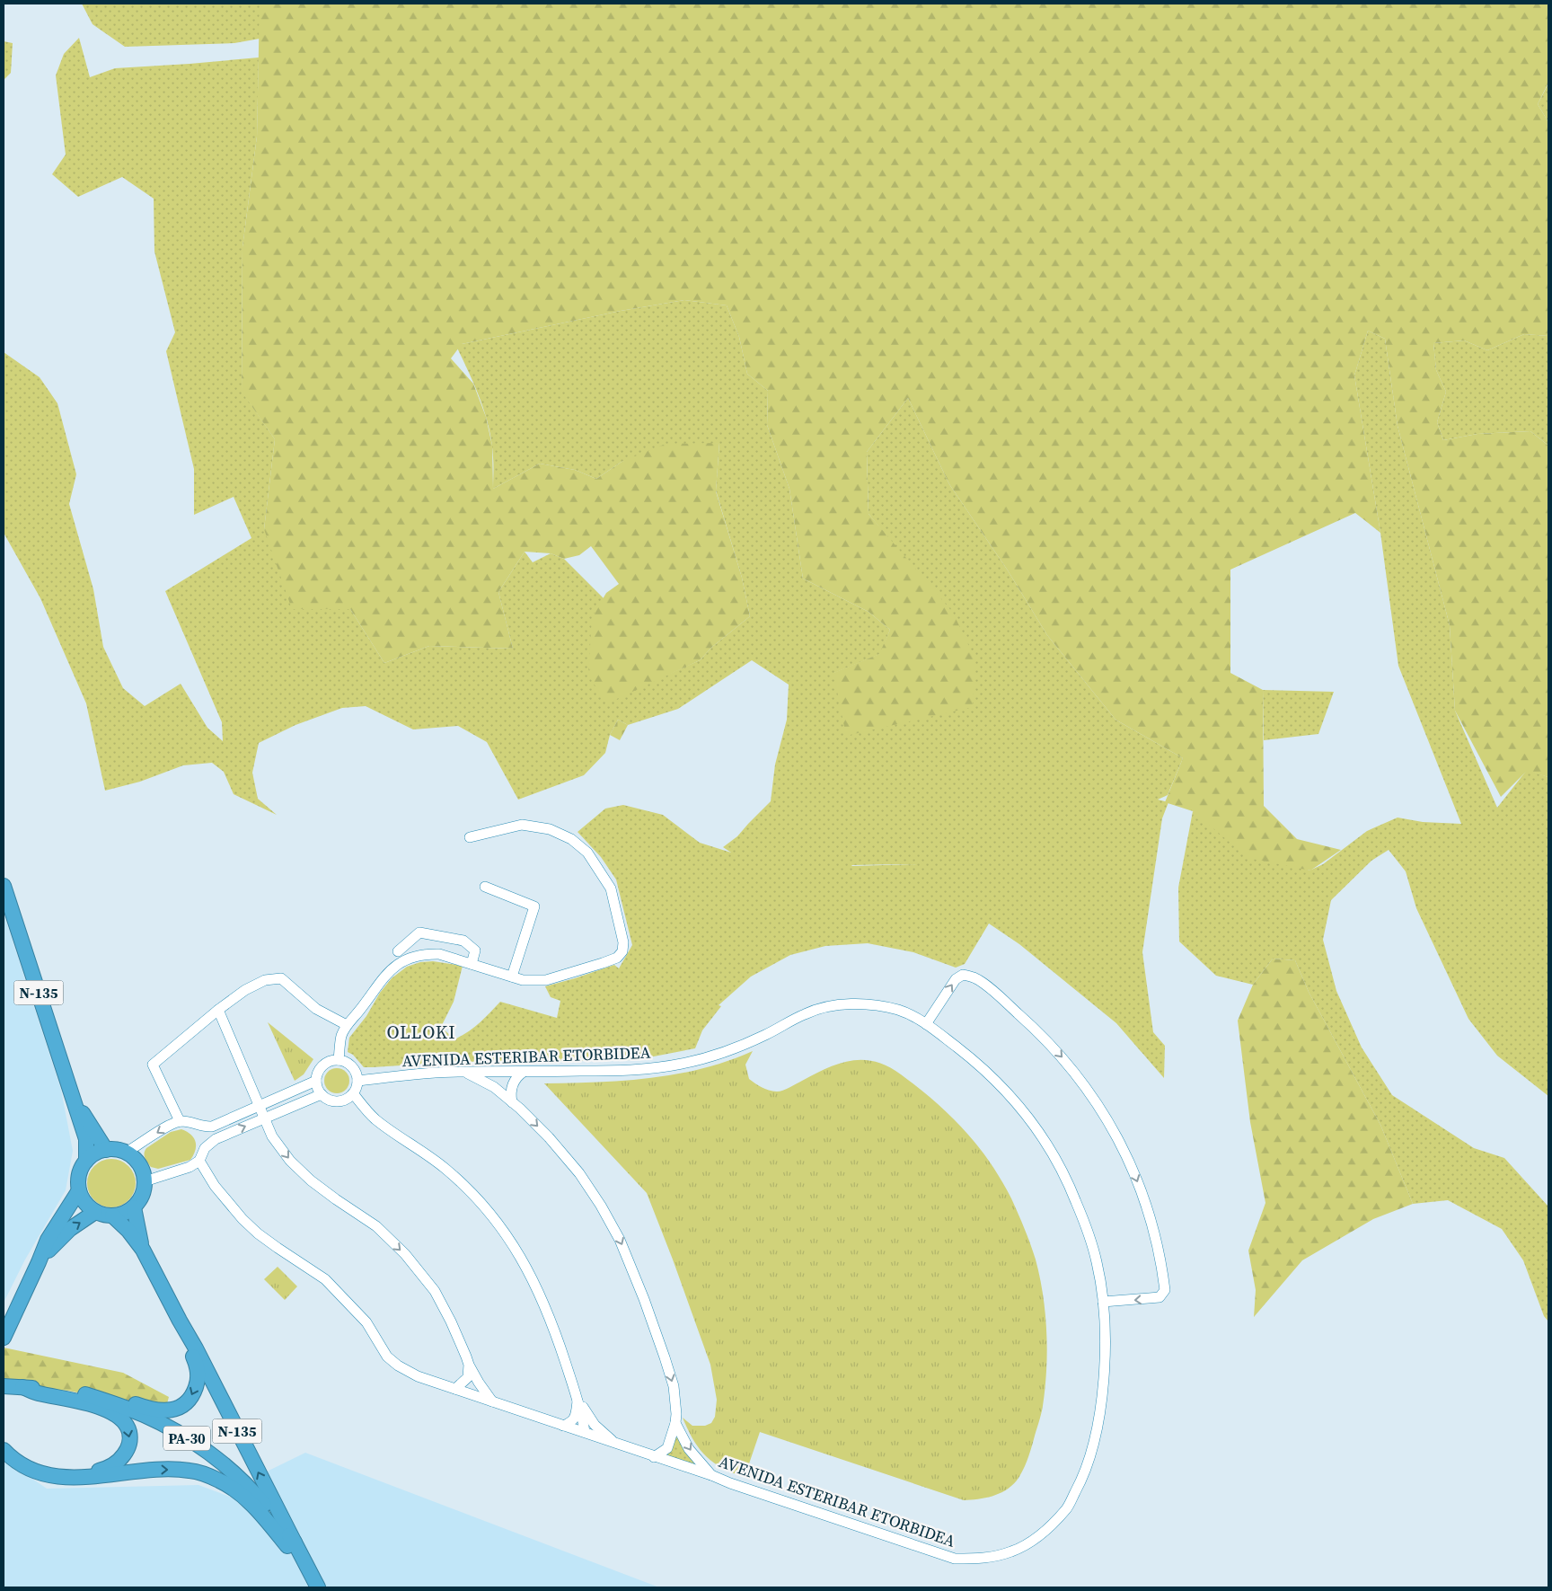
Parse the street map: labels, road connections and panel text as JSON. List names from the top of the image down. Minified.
{"streets":{"highway":["N-135","PA-30"],"street":["AVENIDA ESTERIBAR ETORBIDEA"]},"crossings":[["N-135","PA-30"]],"districts":["OLLOKI"]}
